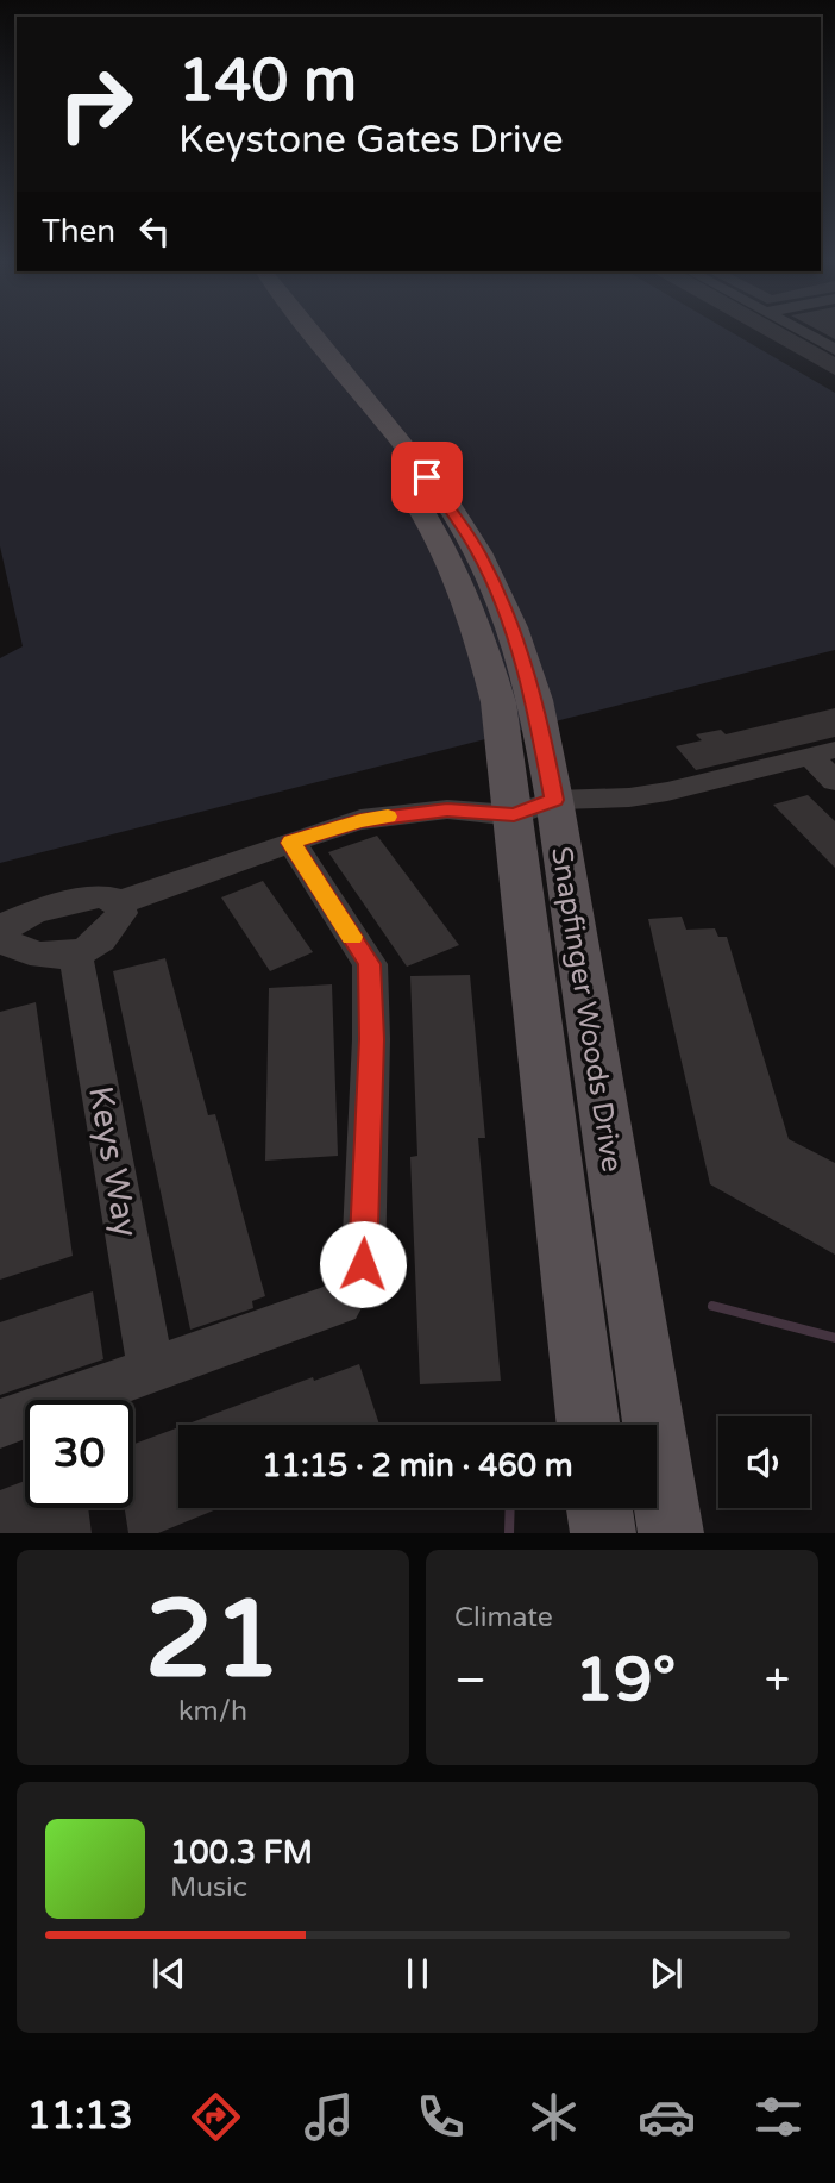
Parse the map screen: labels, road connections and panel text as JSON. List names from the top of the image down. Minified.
{"streets":{"main road":["Snapfinger Woods Drive"],"street":["Keys Way"]},"page":{"turn":["140 m","Keystone Gates Drive"],"then":"Then","limit":"30","trip":"11:15 · 2 min · 460 m","tile":[["21","km/h"],"Climate"],"heat":["−","19°","+"],"song":["100.3 FM","Music"],"tabs":"11:13"}}
